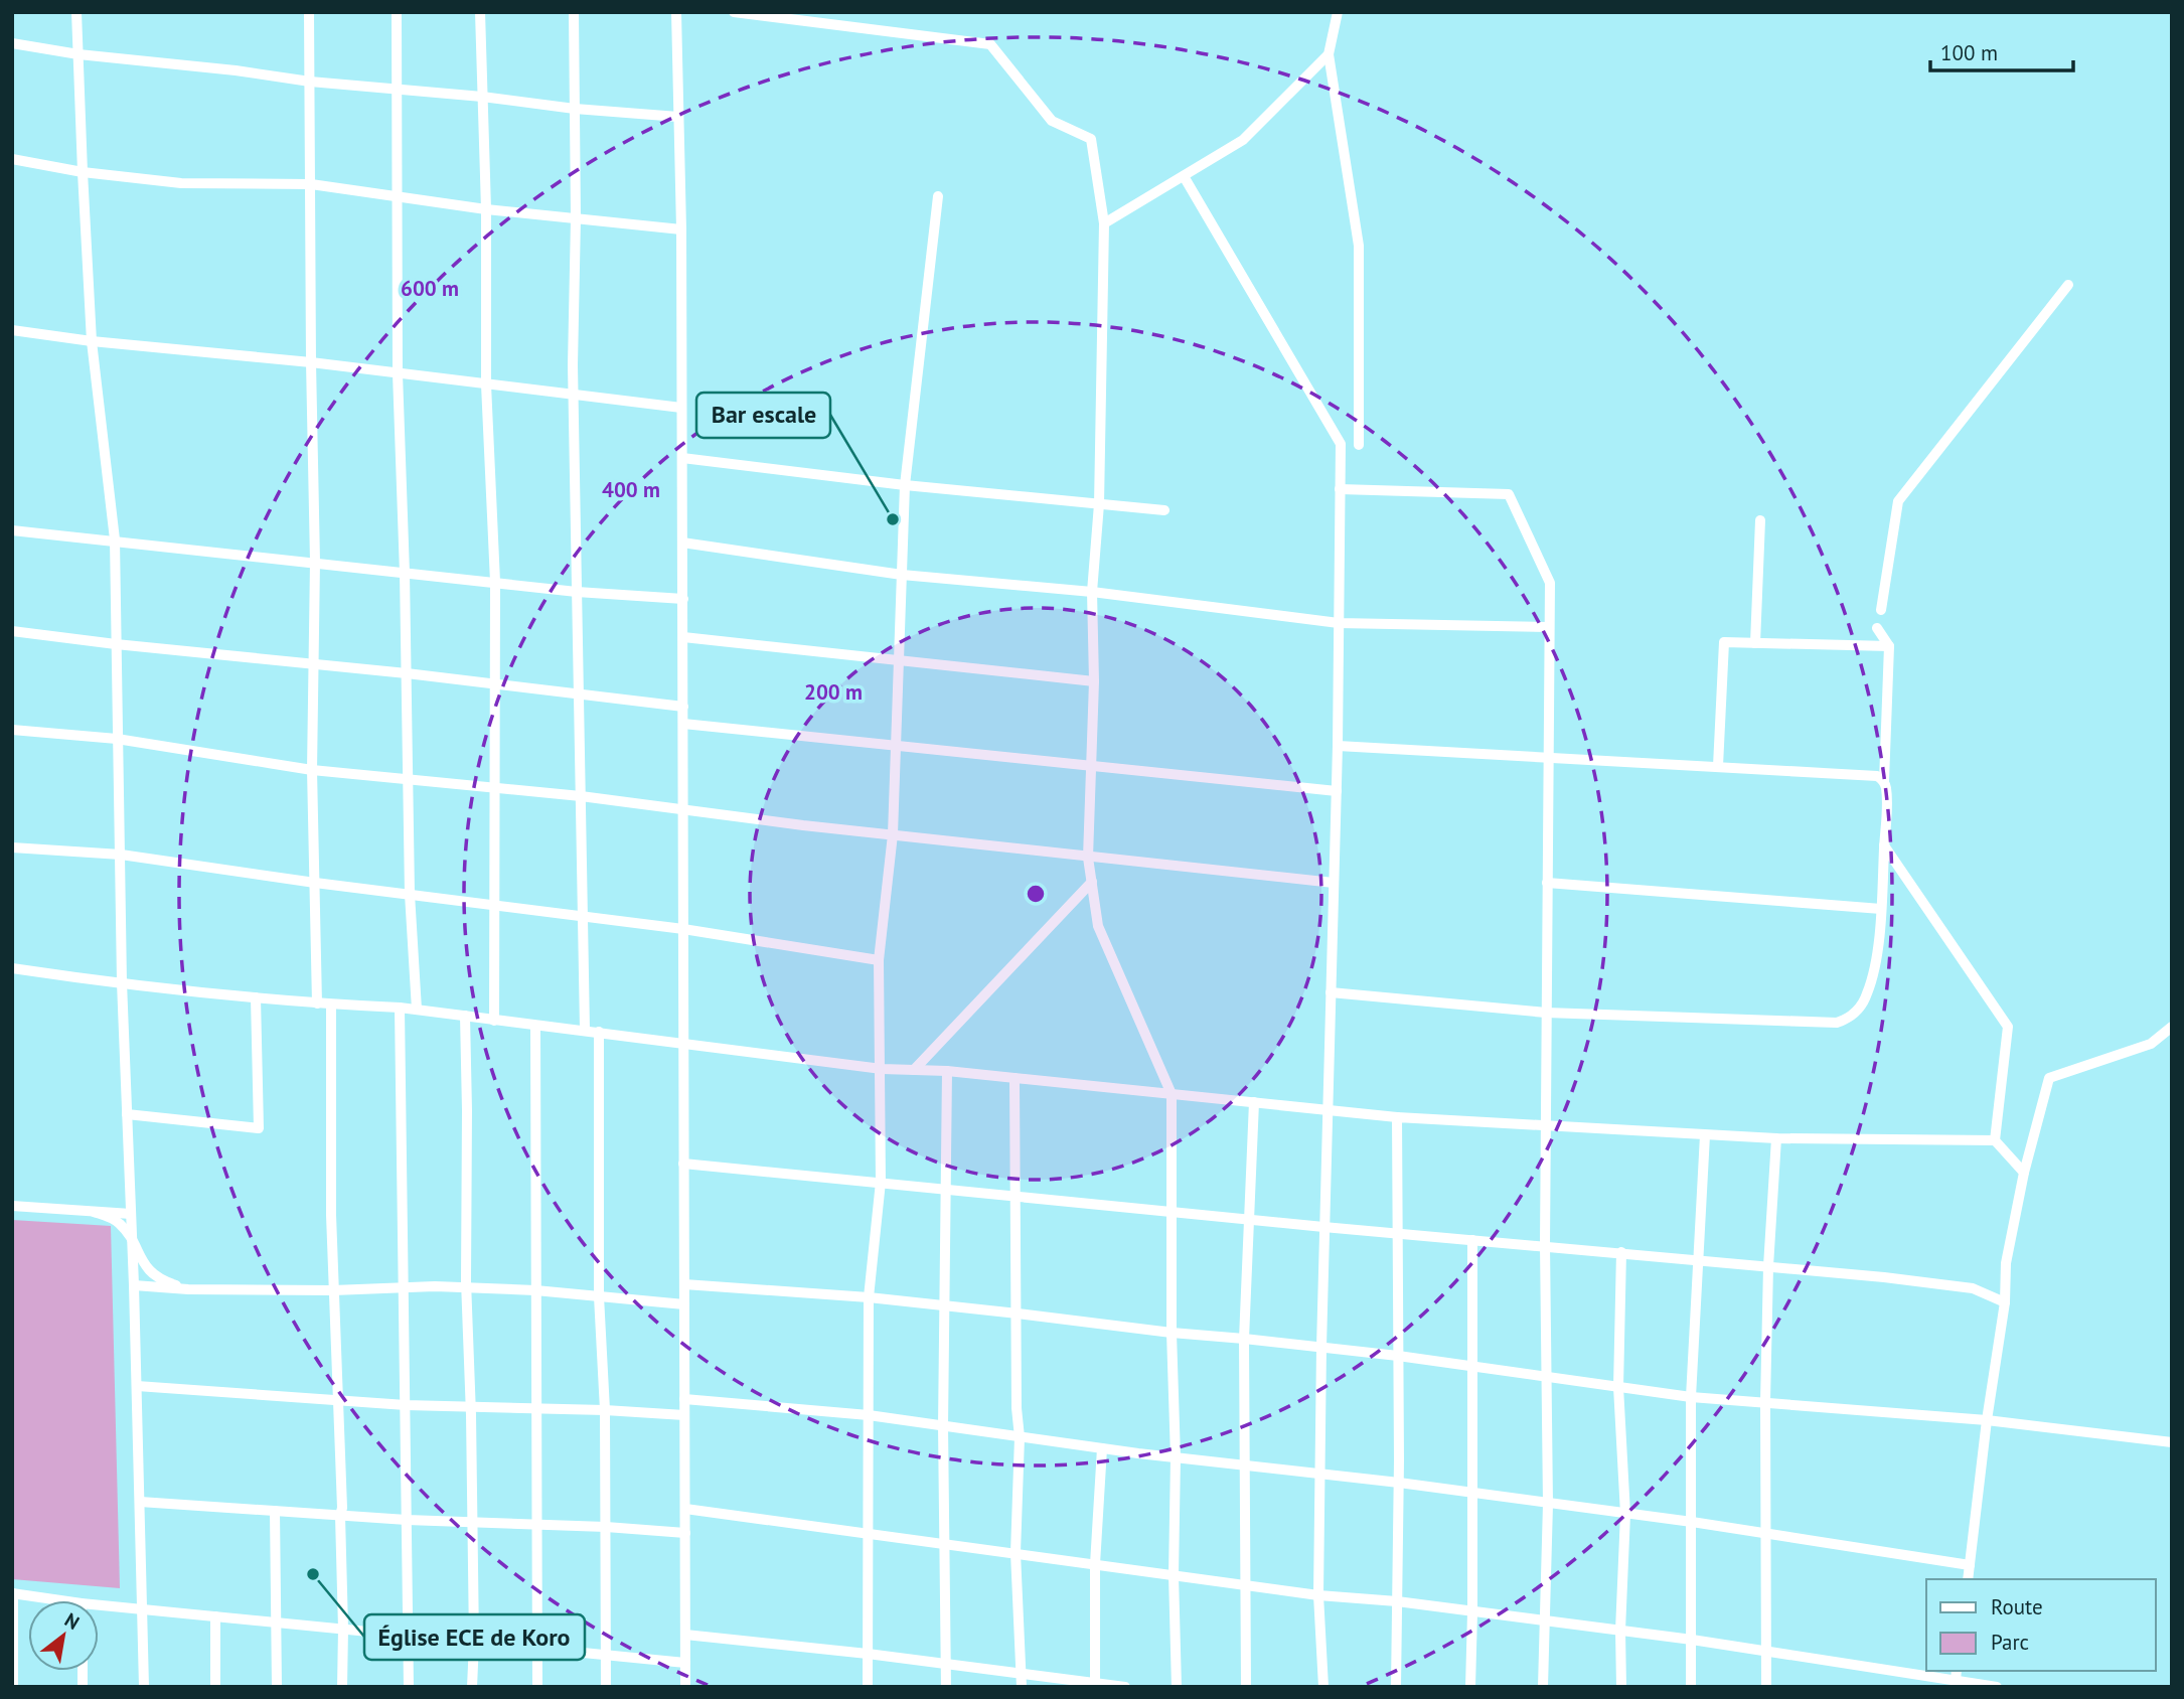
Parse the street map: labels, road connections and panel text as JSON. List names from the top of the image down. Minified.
{"places":["Bar escale","Église ECE de Koro"],"legend":["Route","Parc"],"scale_bar":"100 m","north":"top right","rings":["600 m","400 m","200 m"]}
